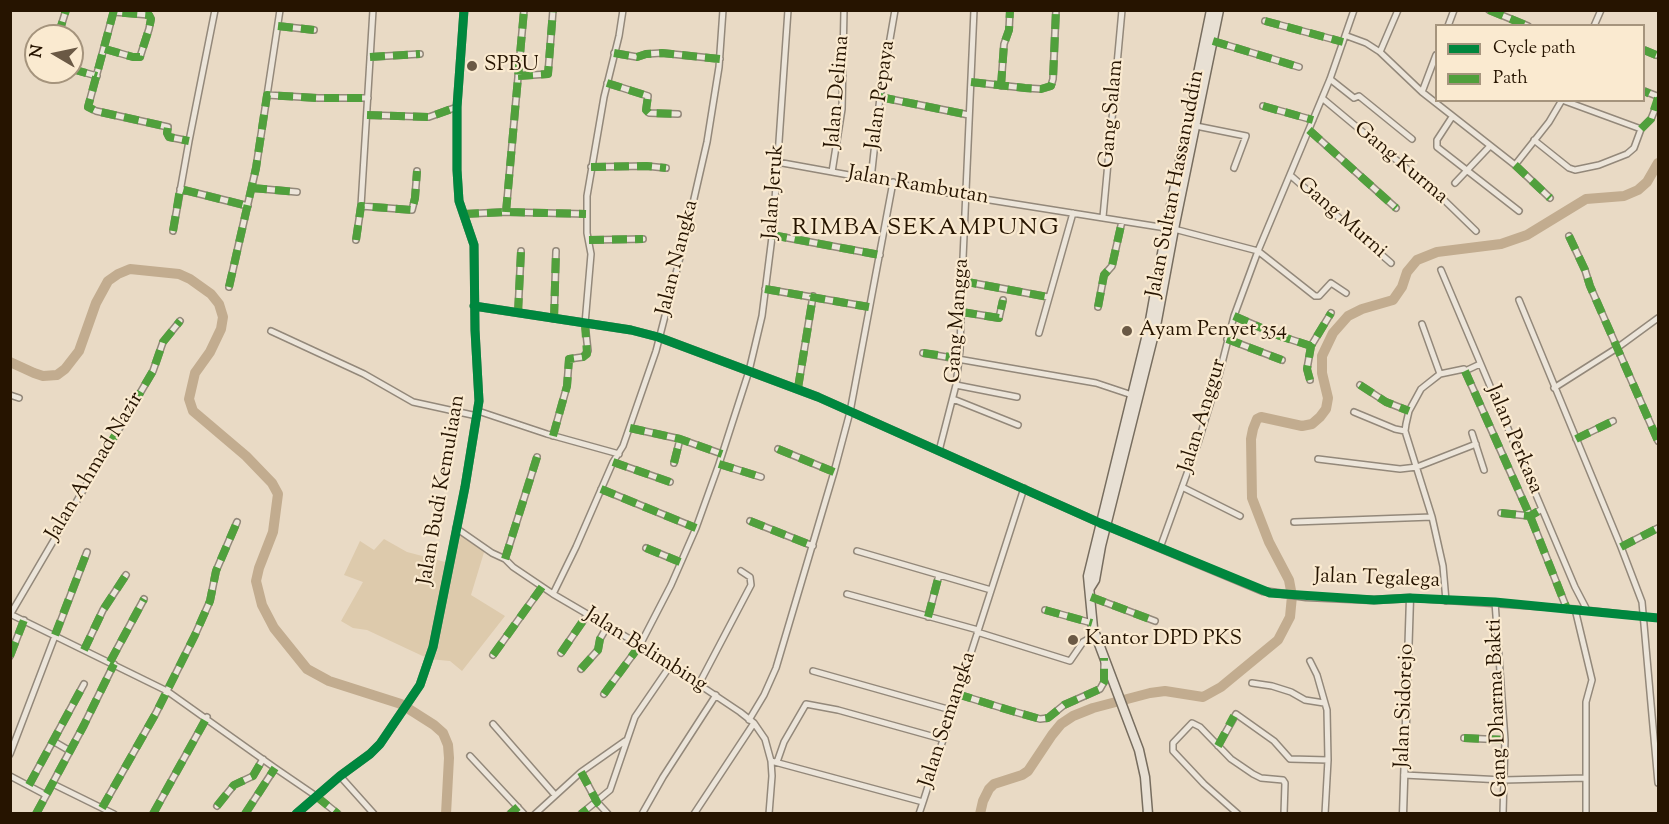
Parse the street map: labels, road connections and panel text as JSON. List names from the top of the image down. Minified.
{"streets":{"main road":["Jalan Sultan Hassanuddin"],"street":["Jalan Delima","Jalan Pepaya","Gang Salam","Gang Kurma","Jalan Rambutan","Jalan Jeruk","Gang Murni","Jalan Nangka","Gang Mangga","Jalan Anggur","Jalan Perkasa","Jalan Ahmad Nazir","Jalan Budi Kemuliaan","Jalan Tegalega","Jalan Belimbing","Jalan Sidorejo","Gang Dharma Bakti","Jalan Semangka"]},"crossings":[["Jalan Delima","Jalan Rambutan"],["Jalan Pepaya","Jalan Rambutan"],["Gang Salam","Jalan Rambutan"],["Gang Kurma","Jalan Anggur"],["Jalan Sultan Hassanuddin","Jalan Rambutan"],["Jalan Sultan Hassanuddin","Jalan Tegalega"],["Jalan Rambutan","Jalan Jeruk"],["Jalan Rambutan","Gang Mangga"],["Jalan Jeruk","Jalan Tegalega"],["Jalan Jeruk","Jalan Belimbing"],["Gang Murni","Jalan Anggur"],["Jalan Nangka","Jalan Tegalega"],["Jalan Nangka","Jalan Belimbing"],["Gang Mangga","Jalan Tegalega"],["Jalan Anggur","Jalan Tegalega"],["Jalan Perkasa","Jalan Tegalega"],["Jalan Budi Kemuliaan","Jalan Tegalega"],["Jalan Budi Kemuliaan","Jalan Belimbing"],["Jalan Tegalega","Jalan Sidorejo"],["Jalan Tegalega","Gang Dharma Bakti"],["Jalan Tegalega","Jalan Semangka"],["Jalan Belimbing","Jalan Semangka"]],"districts":["RIMBA SEKAMPUNG"],"places":["SPBU","Ayam Penyet 354","Kantor DPD PKS"],"legend":["Cycle path","Path"],"north":"left"}
